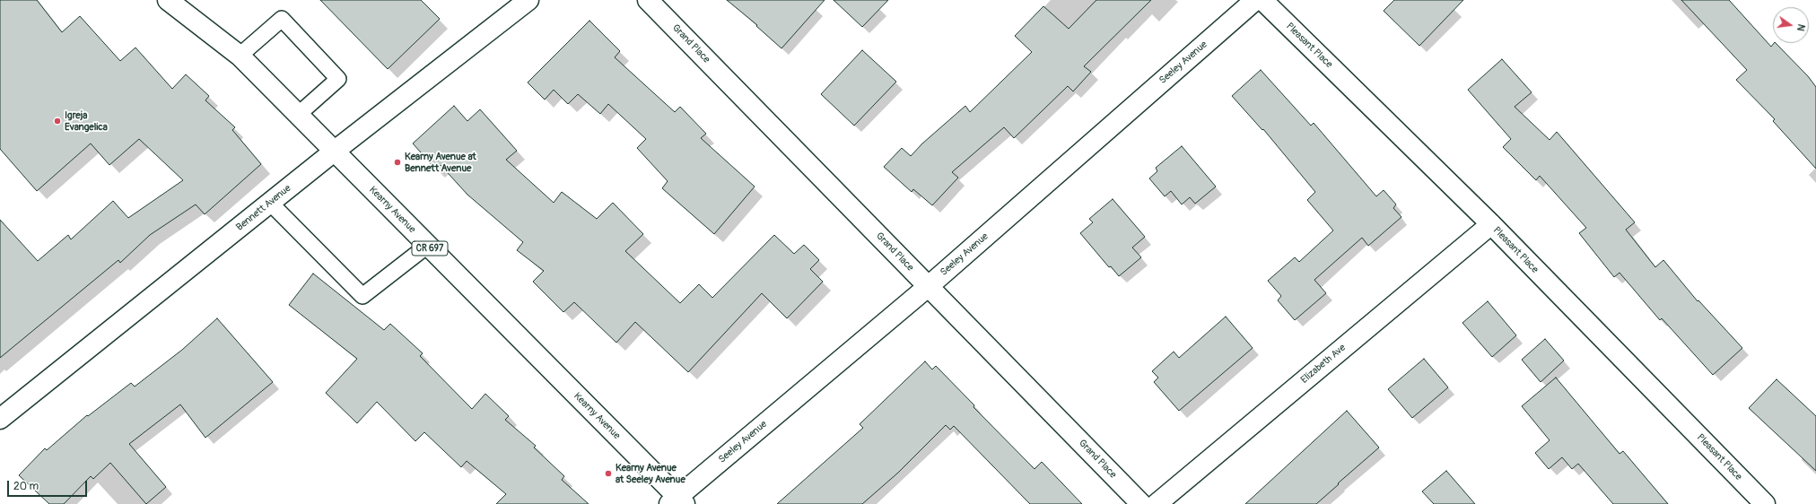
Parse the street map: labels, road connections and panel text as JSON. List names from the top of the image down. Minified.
{"streets":{"street":["Grand Place","Pleasant Place","Seeley Avenue","Bennett Avenue","Kearny Avenue","CR 697","Elizabeth Ave"]},"crossings":[["Grand Place","Seeley Avenue"],["Pleasant Place","Elizabeth Ave"],["Seeley Avenue","Kearny Avenue"],["Bennett Avenue","Kearny Avenue"]],"places":["Igreja Evangelica","Kearny Avenue at Bennett Avenue","Kearny Avenue at Seeley Avenue"],"scale_bar":"20 m","north":"right"}
